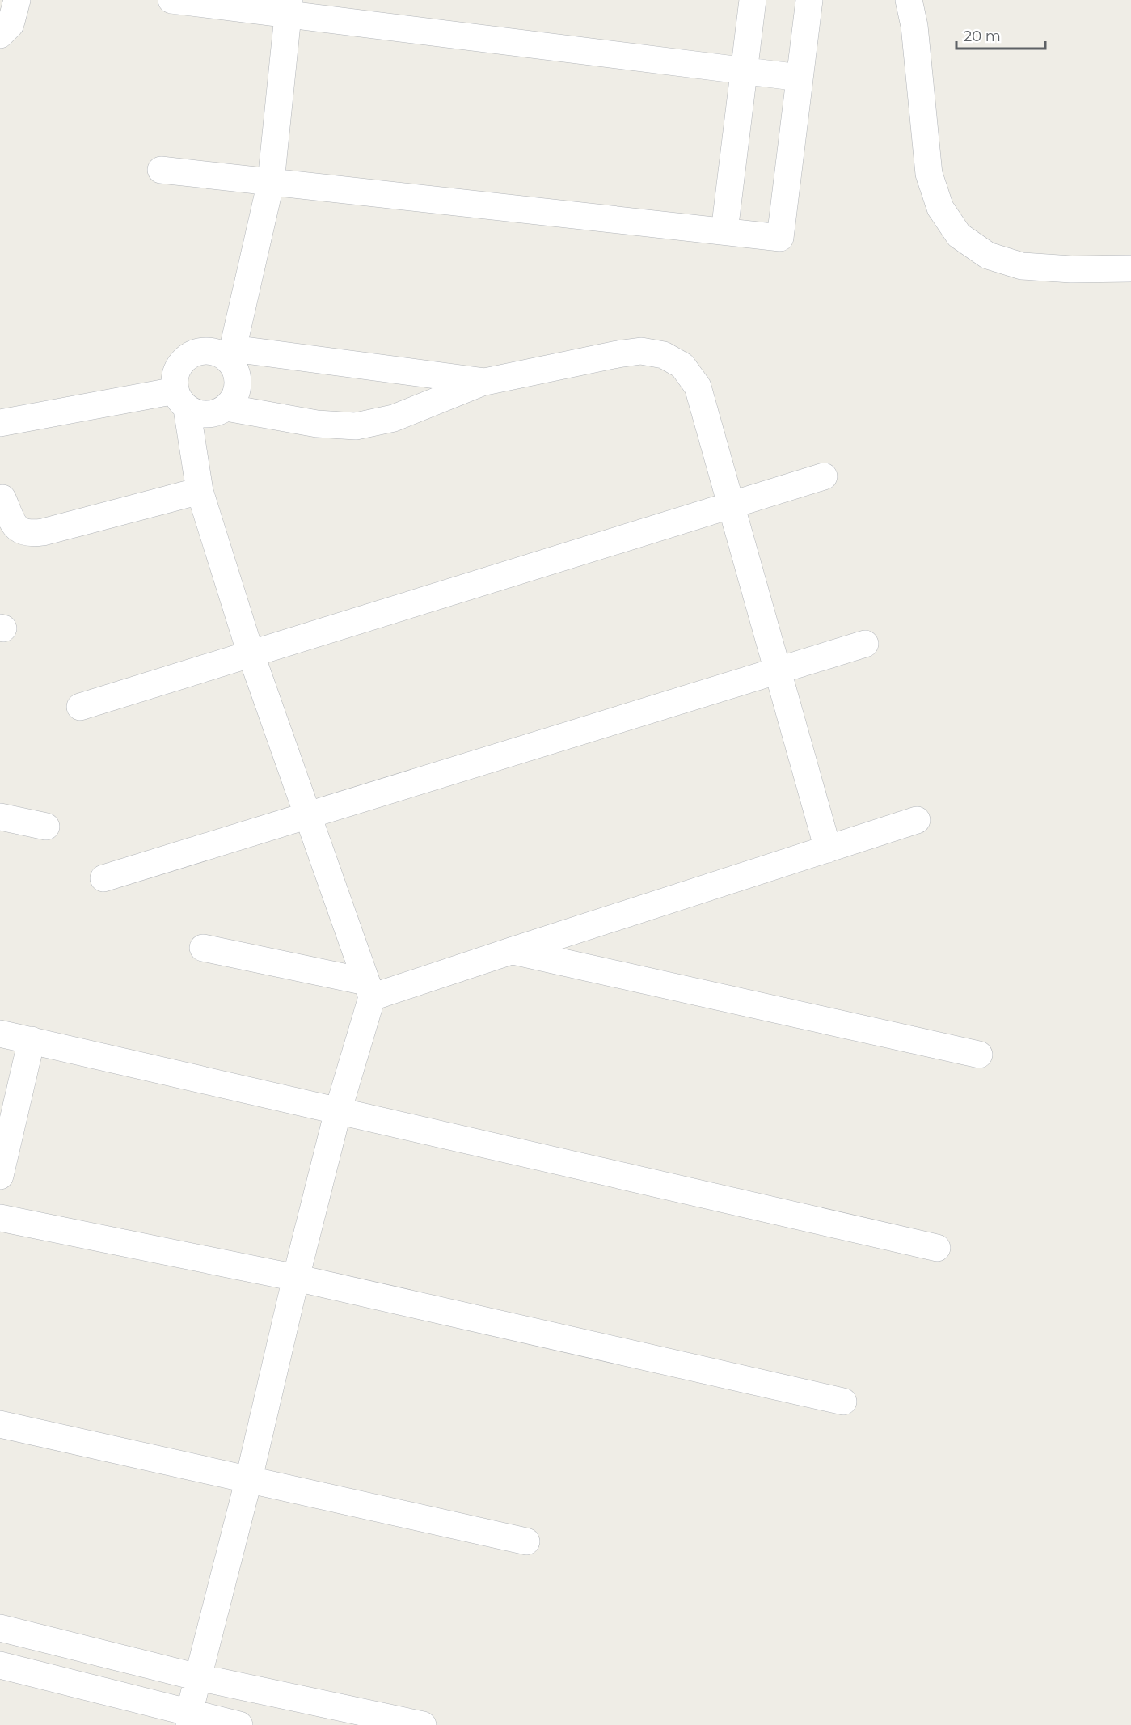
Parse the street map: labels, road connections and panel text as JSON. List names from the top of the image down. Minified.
{"scale_bar":"20 m"}
